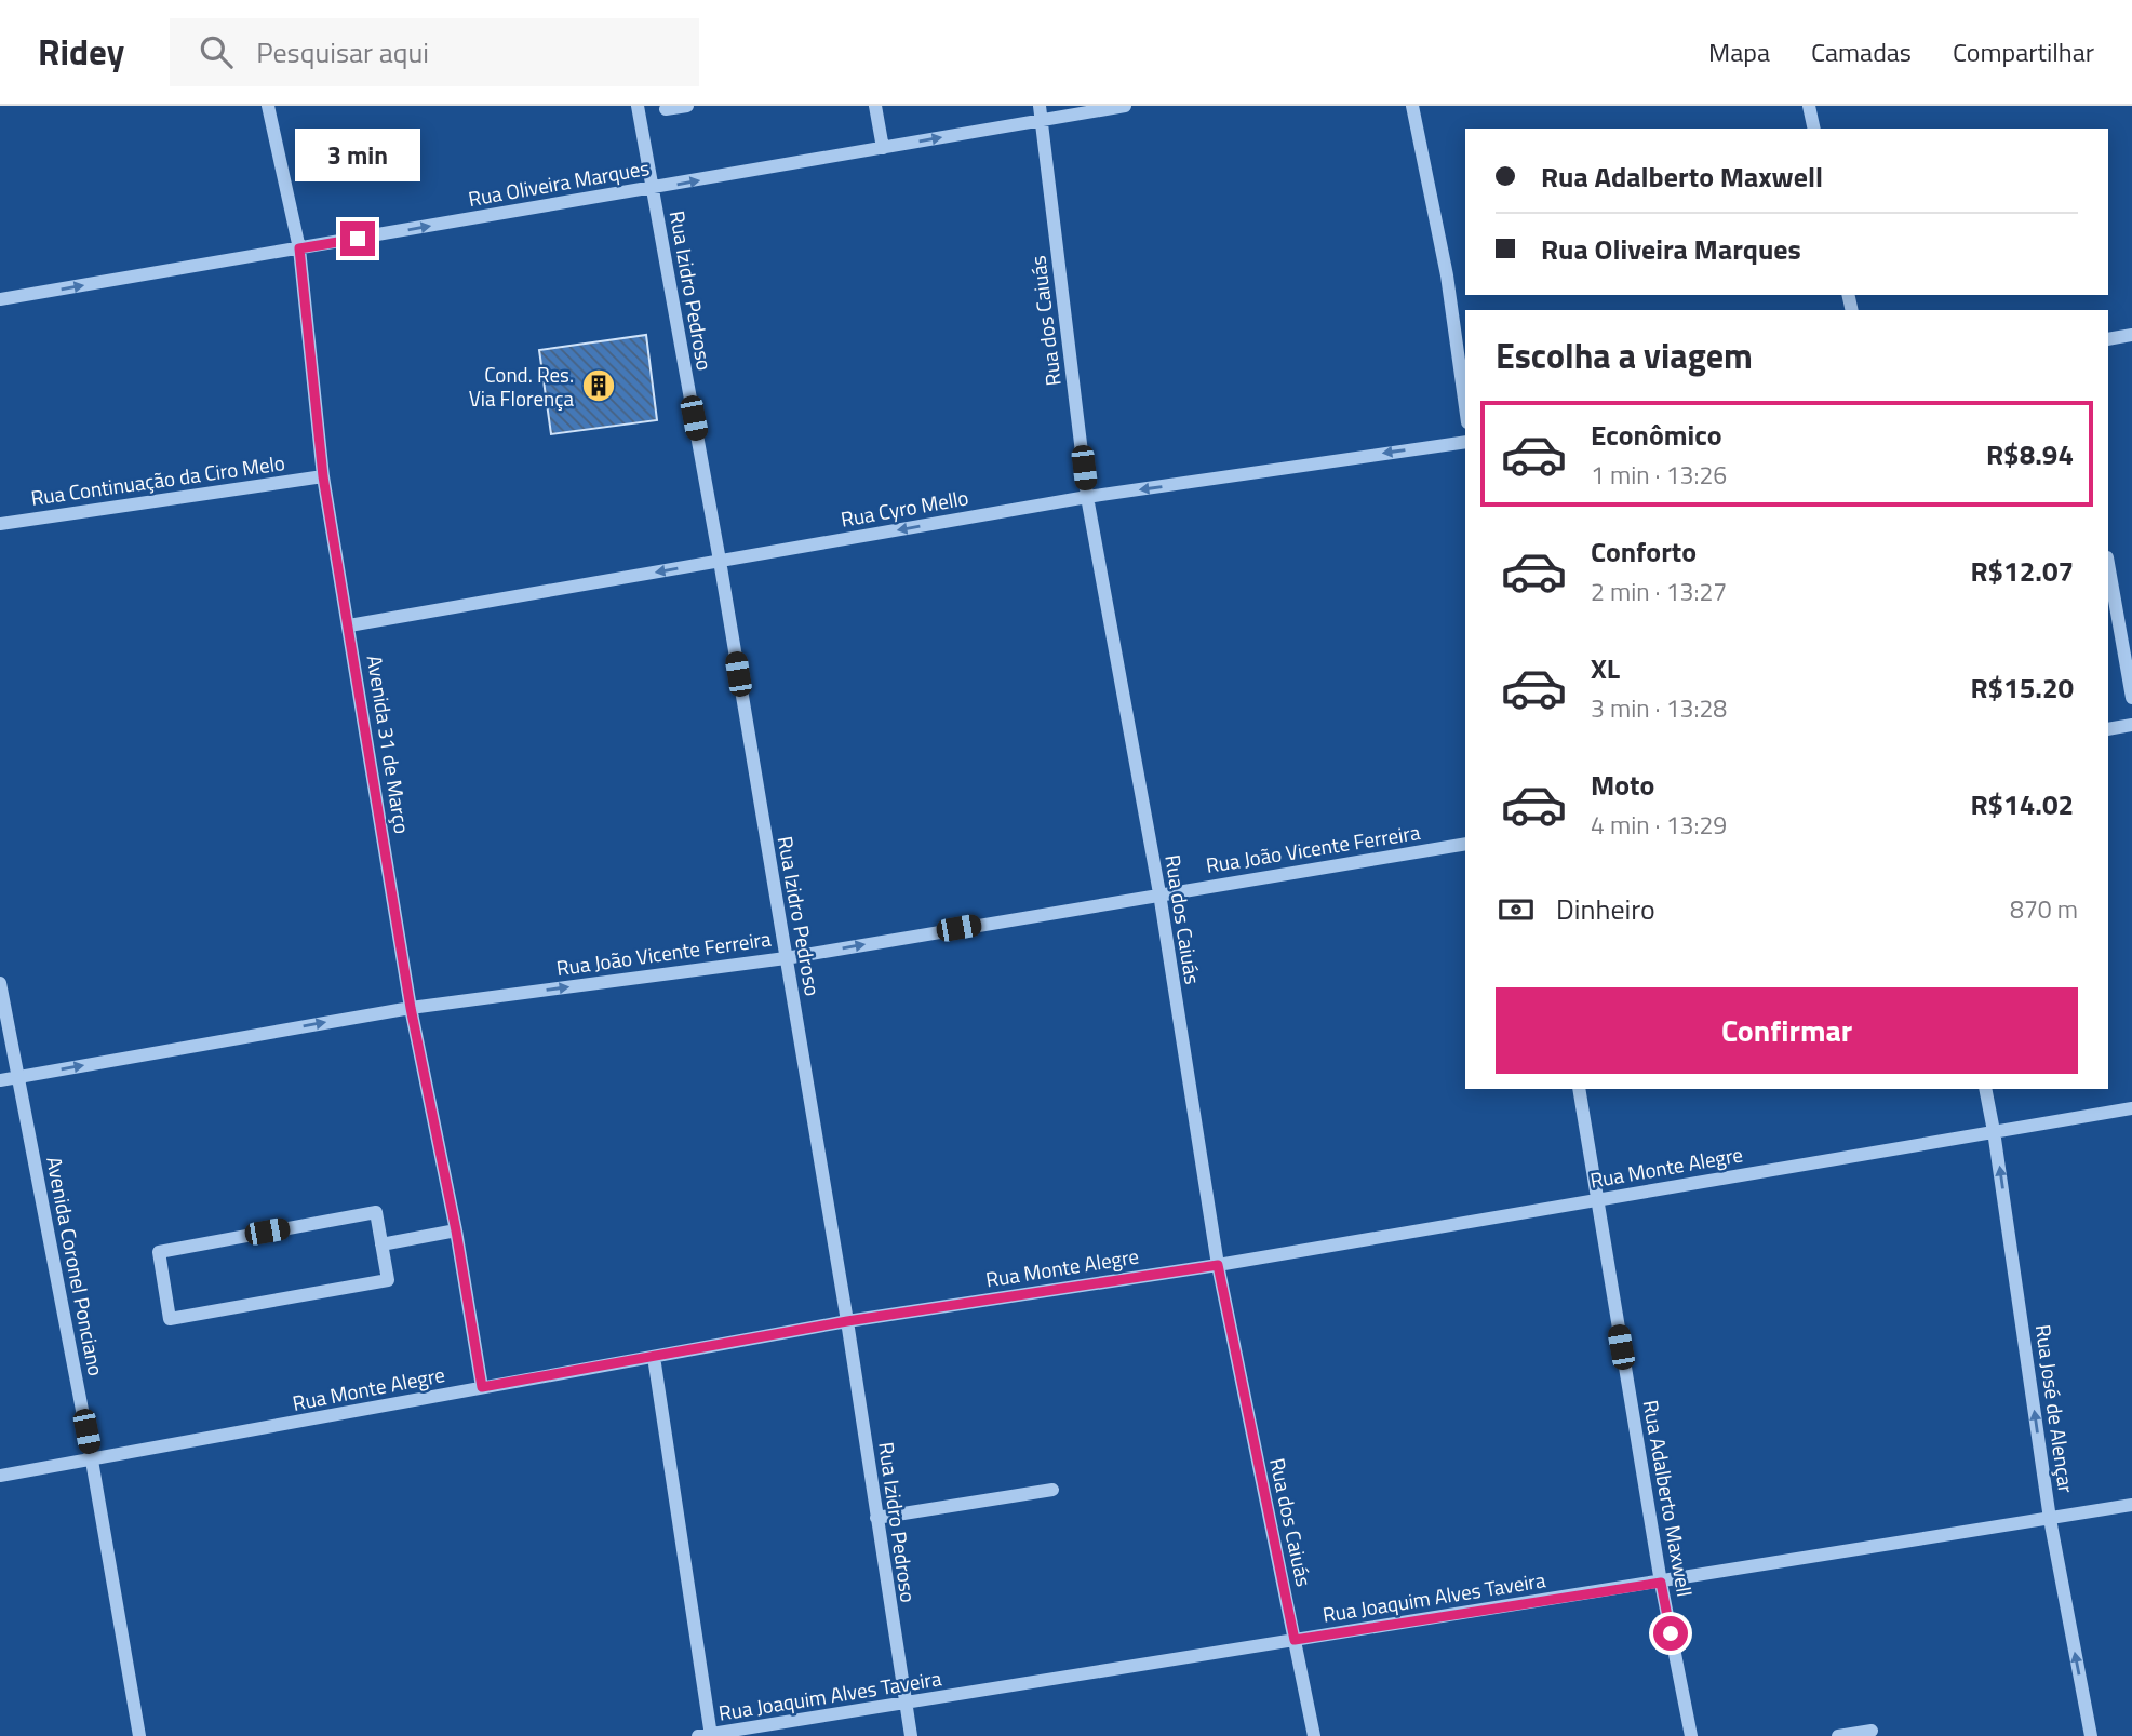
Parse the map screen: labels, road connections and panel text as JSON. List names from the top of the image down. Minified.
{"streets":{"street":["Rua Oliveira Marques","Rua Izidro Pedroso","Rua dos Caiuás","Rua Continuação da Ciro Melo","Rua Cyro Mello","Avenida 31 de Março","Rua João Vicente Ferreira","Rua Monte Alegre","Avenida Coronel Ponciano","Rua José de Alençar","Rua Adalberto Maxwell","Rua Joaquim Alves Taveira"]},"crossings":[["Rua Oliveira Marques","Rua Izidro Pedroso"],["Rua Oliveira Marques","Rua dos Caiuás"],["Rua Oliveira Marques","Avenida 31 de Março"],["Rua Izidro Pedroso","Rua Cyro Mello"],["Rua Izidro Pedroso","Rua João Vicente Ferreira"],["Rua Izidro Pedroso","Rua Monte Alegre"],["Rua Izidro Pedroso","Rua Joaquim Alves Taveira"],["Rua dos Caiuás","Rua Cyro Mello"],["Rua dos Caiuás","Rua João Vicente Ferreira"],["Rua dos Caiuás","Rua Monte Alegre"],["Rua dos Caiuás","Rua Joaquim Alves Taveira"],["Rua Continuação da Ciro Melo","Avenida 31 de Março"],["Rua Cyro Mello","Avenida 31 de Março"],["Avenida 31 de Março","Rua João Vicente Ferreira"],["Avenida 31 de Março","Rua Monte Alegre"],["Rua João Vicente Ferreira","Avenida Coronel Ponciano"],["Rua Monte Alegre","Avenida Coronel Ponciano"],["Rua Monte Alegre","Rua José de Alençar"],["Rua Monte Alegre","Rua Adalberto Maxwell"],["Rua José de Alençar","Rua Joaquim Alves Taveira"],["Rua Adalberto Maxwell","Rua Joaquim Alves Taveira"]],"one_way":["Rua Oliveira Marques","Rua Cyro Mello","Rua João Vicente Ferreira","Rua José de Alençar"],"places":{"building":["Cond. Res. Via Florença"]},"page":{"header":"Ridey","search":"Pesquisar aqui","nav":["Mapa","Camadas","Compartilhar"],"bubble":"3 min","banner":["Rua Adalberto Maxwell","Rua Oliveira Marques"],"heading":"Escolha a viagem","list":[{"name":"Econômico","note":"1 min · 13:26","value":"R$8.94"},{"name":"Conforto","note":"2 min · 13:27","value":"R$12.07"},{"name":"XL","note":"3 min · 13:28","value":"R$15.20"},{"name":"Moto","note":"4 min · 13:29","value":"R$14.02"}],"pay":["Dinheiro","870 m"],"buttons":"Confirmar"}}
